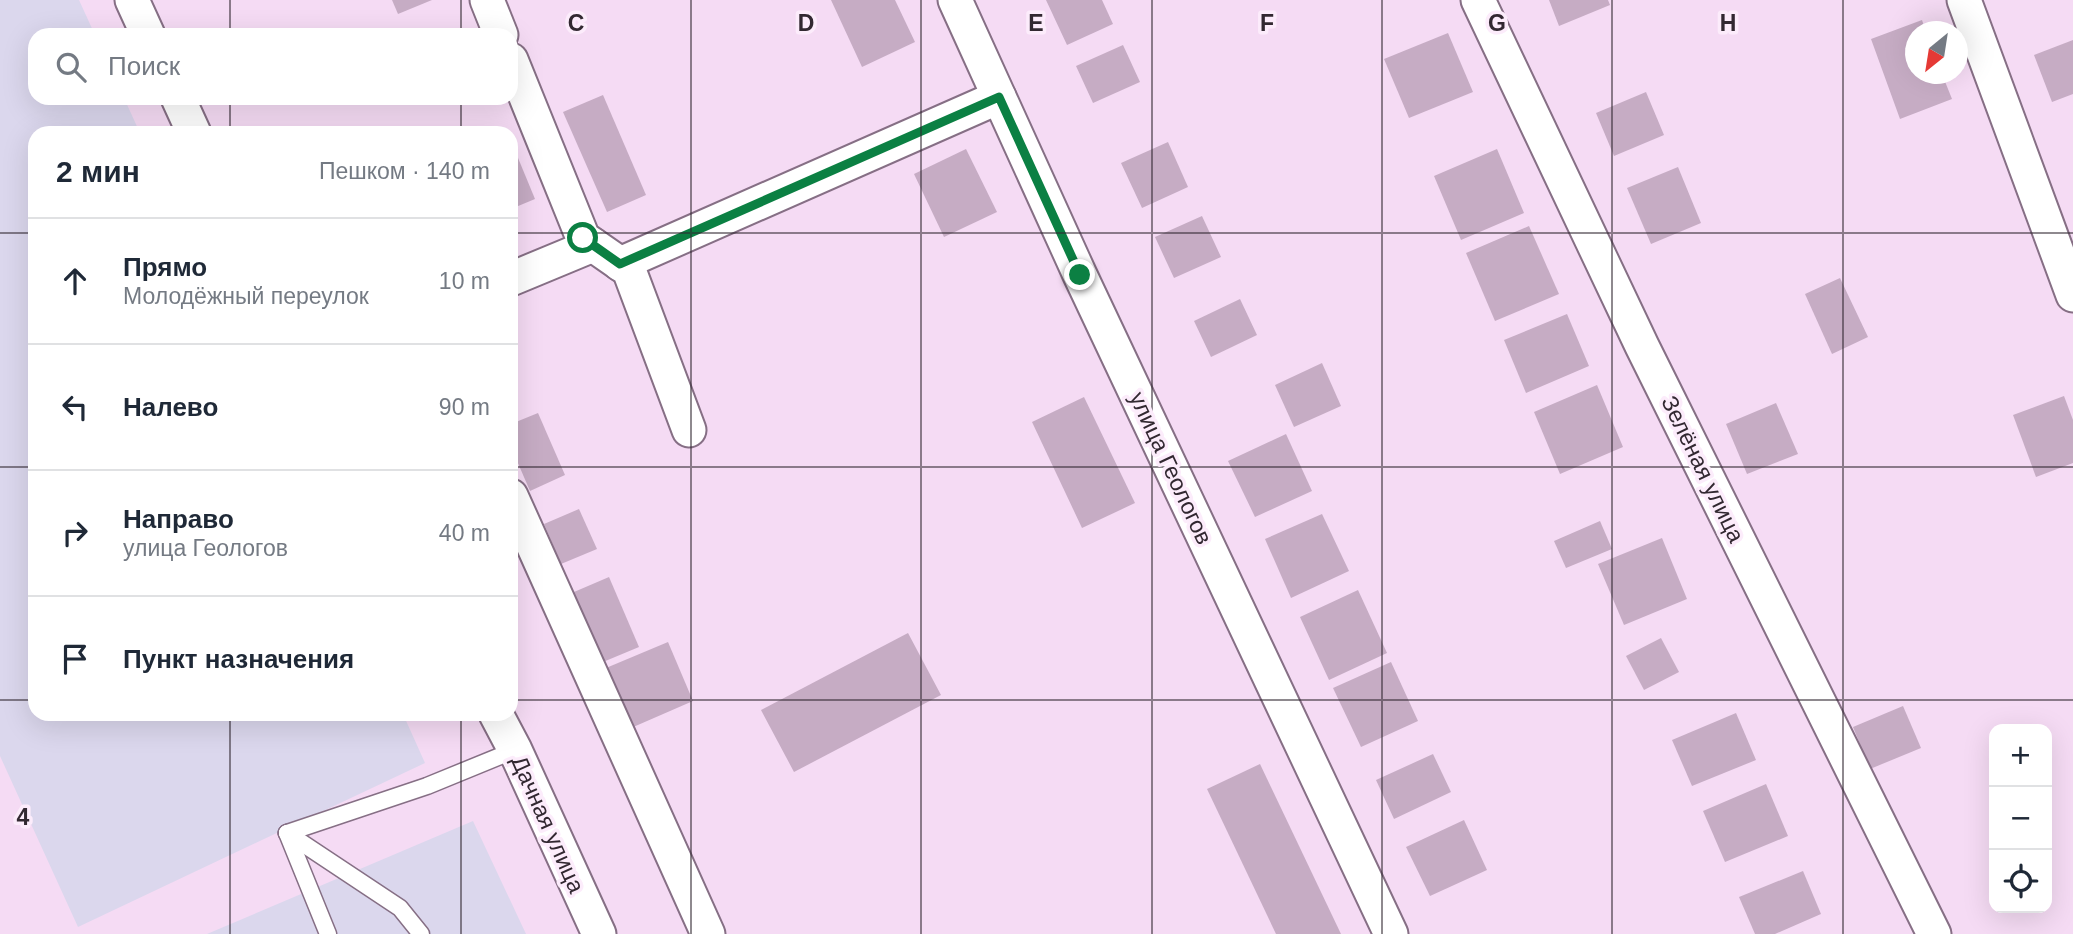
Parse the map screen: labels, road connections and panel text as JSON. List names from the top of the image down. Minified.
{"streets":{"street":["улица Геологов","Зелёная улица","Дачная улица"]},"north":"bottom left","page":{"search":"Поиск","heading":["2 мин","Пешком · 140 m"],"list":[["Прямо","Молодёжный переулок","10 m"],["Налево","90 m"],["Направо","улица Геологов","40 m"],"Пункт назначения"],"map_buttons":["+","−"]},"grid":{"columns":["C","D","E","F","G","H"],"rows":["4"]}}
